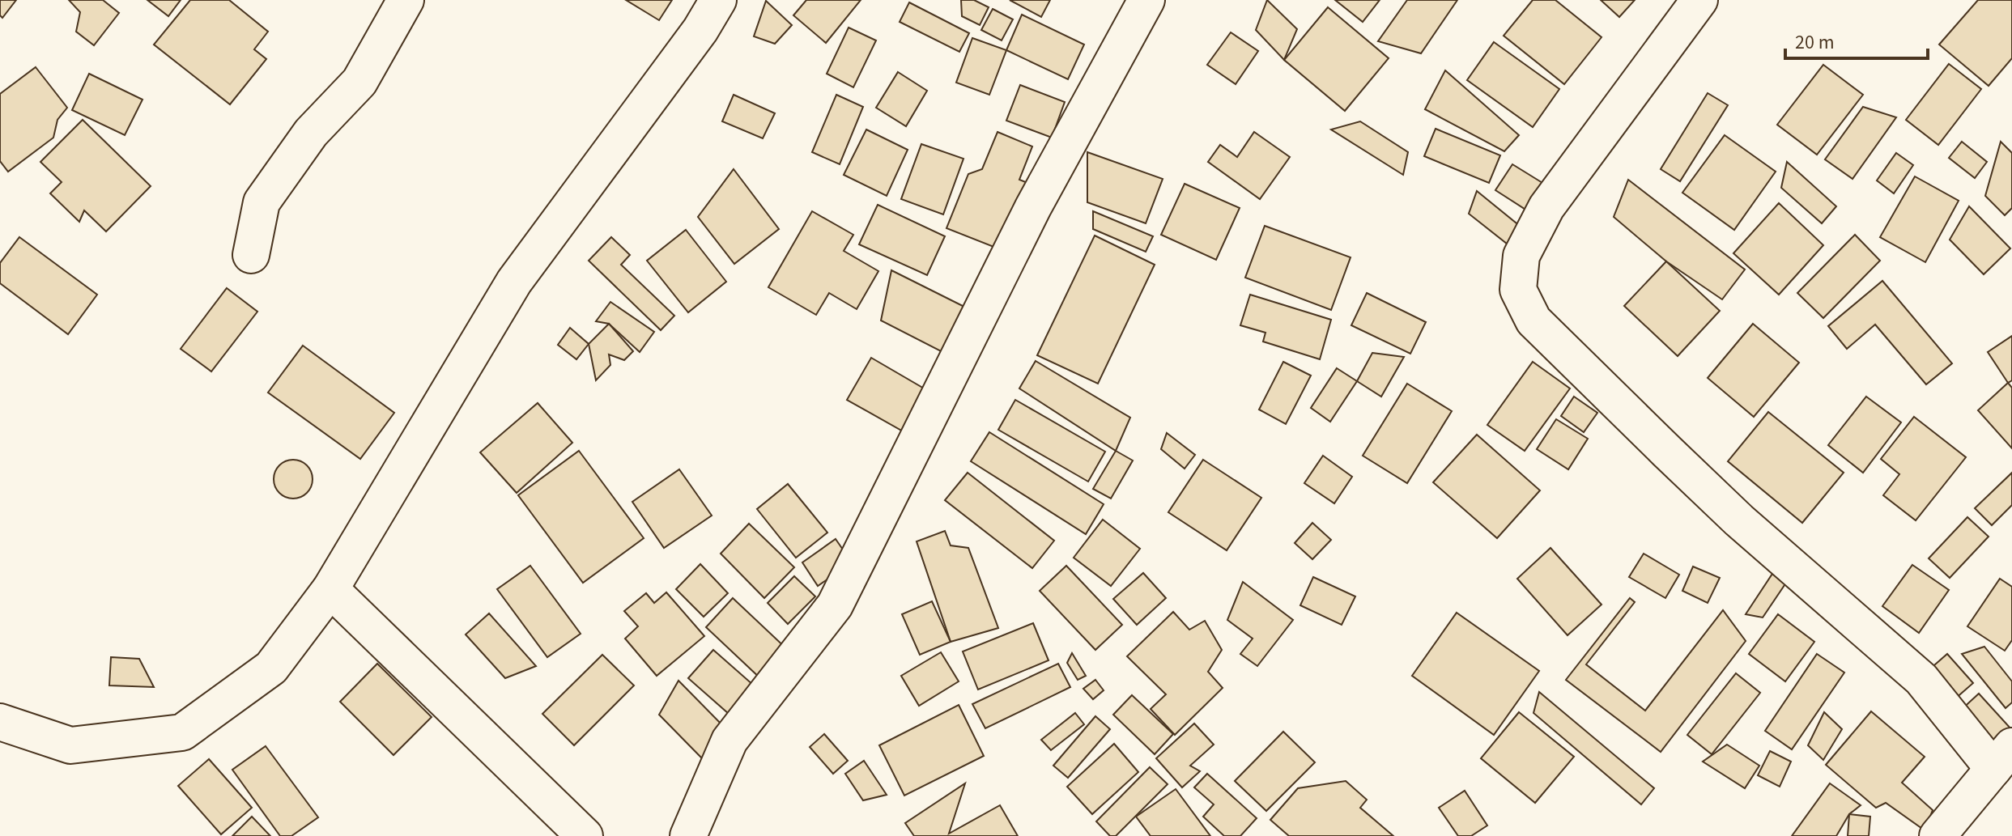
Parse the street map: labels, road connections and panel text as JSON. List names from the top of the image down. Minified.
{"scale_bar":"20 m"}
